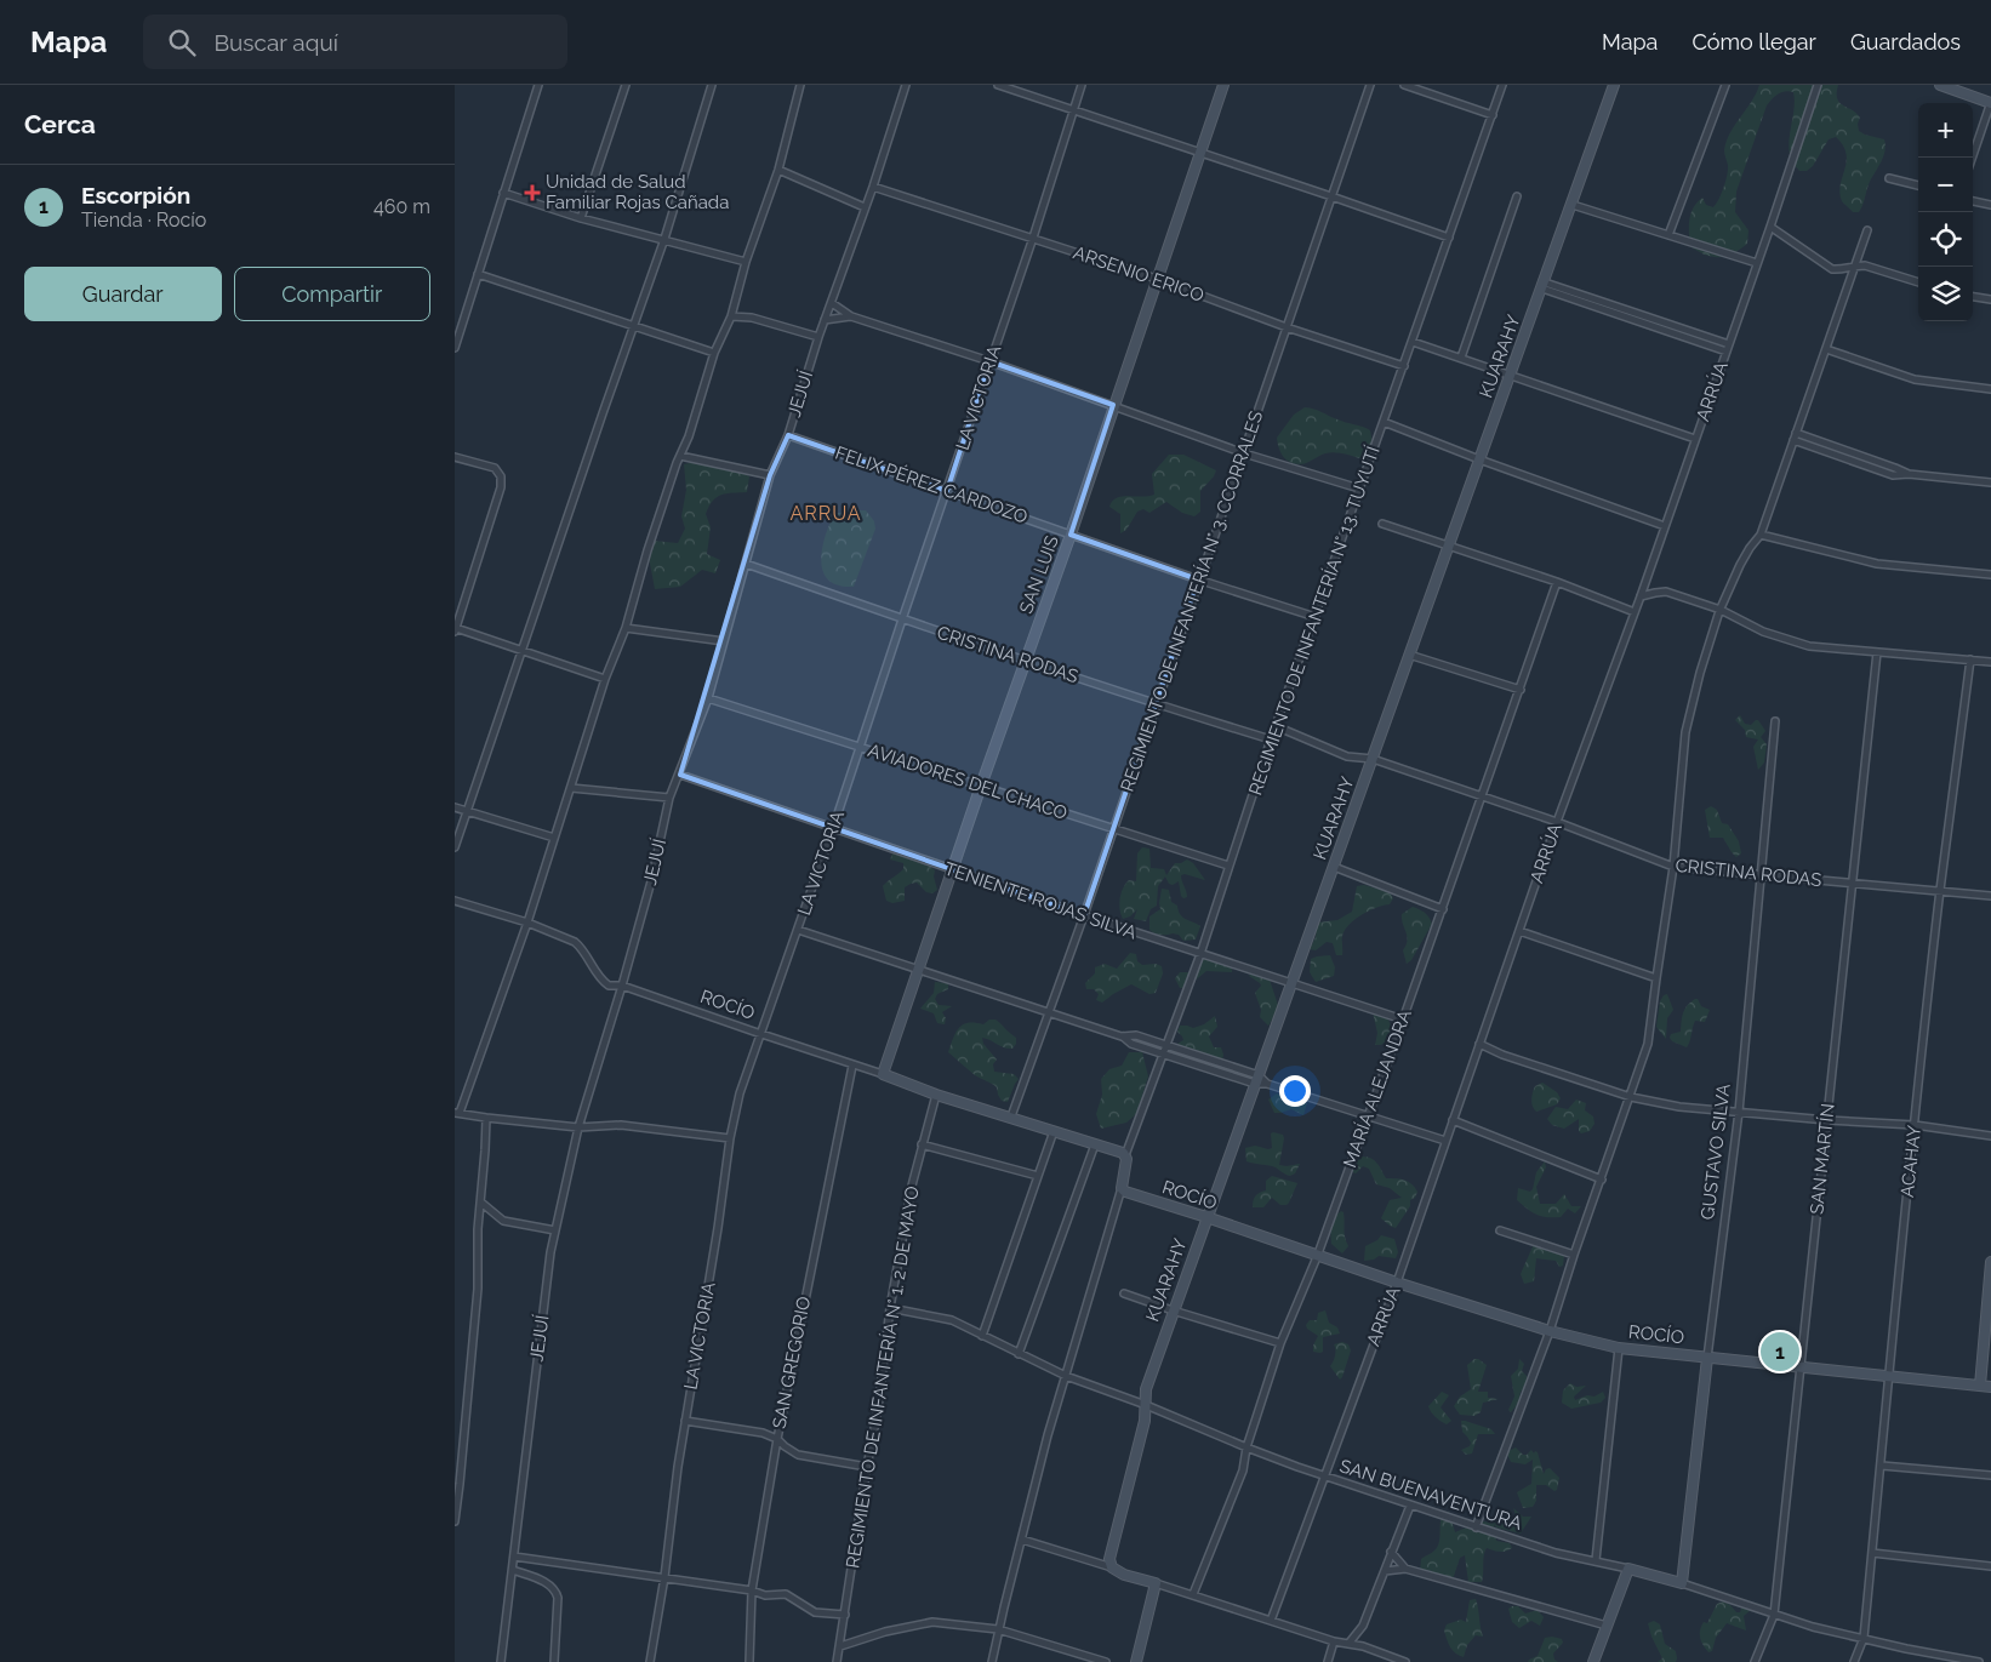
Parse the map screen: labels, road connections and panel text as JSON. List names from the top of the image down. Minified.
{"streets":{"street":["ARSENIO ERICO","KUARAHY","ARRÚA","JEJUÍ","LA VICTORIA","FELIX PÉREZ CARDOZO","SAN LUIS","REGIMIENTO DE INFANTERÍA N° 3. CCORRALES","REGIMIENTO DE INFANTERÍA N° 13. TUYUTÍ","CRISTINA RODAS","AVIADORES DEL CHACO","TENIENTE ROJAS SILVA","ROCÍO","MARÍA ALEJANDRA","GUSTAVO SILVA","SAN MARTÍN","ACAHAY","SAN GREGORIO","REGIMIENTO DE INFANTERÍA N° 1. 2 DE MAYO","SAN BUENAVENTURA"]},"crossings":[["ARSENIO ERICO","JEJUÍ"],["ARSENIO ERICO","LA VICTORIA"],["ARSENIO ERICO","SAN LUIS"],["ARSENIO ERICO","REGIMIENTO DE INFANTERÍA N° 3. CCORRALES"],["ARSENIO ERICO","REGIMIENTO DE INFANTERÍA N° 13. TUYUTÍ"],["KUARAHY","CRISTINA RODAS"],["KUARAHY","TENIENTE ROJAS SILVA"],["KUARAHY","ROCÍO"],["KUARAHY","SAN BUENAVENTURA"],["ARRÚA","CRISTINA RODAS"],["ARRÚA","ROCÍO"],["ARRÚA","SAN BUENAVENTURA"],["JEJUÍ","FELIX PÉREZ CARDOZO"],["JEJUÍ","CRISTINA RODAS"],["JEJUÍ","AVIADORES DEL CHACO"],["JEJUÍ","TENIENTE ROJAS SILVA"],["JEJUÍ","ROCÍO"],["LA VICTORIA","FELIX PÉREZ CARDOZO"],["LA VICTORIA","CRISTINA RODAS"],["LA VICTORIA","AVIADORES DEL CHACO"],["LA VICTORIA","TENIENTE ROJAS SILVA"],["LA VICTORIA","ROCÍO"],["FELIX PÉREZ CARDOZO","SAN LUIS"],["FELIX PÉREZ CARDOZO","REGIMIENTO DE INFANTERÍA N° 3. CCORRALES"],["FELIX PÉREZ CARDOZO","REGIMIENTO DE INFANTERÍA N° 13. TUYUTÍ"],["SAN LUIS","CRISTINA RODAS"],["SAN LUIS","AVIADORES DEL CHACO"],["SAN LUIS","TENIENTE ROJAS SILVA"],["SAN LUIS","ROCÍO"],["REGIMIENTO DE INFANTERÍA N° 3. CCORRALES","CRISTINA RODAS"],["REGIMIENTO DE INFANTERÍA N° 3. CCORRALES","AVIADORES DEL CHACO"],["REGIMIENTO DE INFANTERÍA N° 3. CCORRALES","TENIENTE ROJAS SILVA"],["REGIMIENTO DE INFANTERÍA N° 3. CCORRALES","ROCÍO"],["REGIMIENTO DE INFANTERÍA N° 13. TUYUTÍ","CRISTINA RODAS"],["REGIMIENTO DE INFANTERÍA N° 13. TUYUTÍ","AVIADORES DEL CHACO"],["REGIMIENTO DE INFANTERÍA N° 13. TUYUTÍ","TENIENTE ROJAS SILVA"],["REGIMIENTO DE INFANTERÍA N° 13. TUYUTÍ","ROCÍO"],["CRISTINA RODAS","MARÍA ALEJANDRA"],["CRISTINA RODAS","GUSTAVO SILVA"],["CRISTINA RODAS","SAN MARTÍN"],["CRISTINA RODAS","ACAHAY"],["TENIENTE ROJAS SILVA","MARÍA ALEJANDRA"],["ROCÍO","MARÍA ALEJANDRA"],["ROCÍO","GUSTAVO SILVA"],["ROCÍO","SAN MARTÍN"],["ROCÍO","ACAHAY"],["ROCÍO","SAN GREGORIO"],["ROCÍO","REGIMIENTO DE INFANTERÍA N° 1. 2 DE MAYO"],["MARÍA ALEJANDRA","SAN BUENAVENTURA"],["GUSTAVO SILVA","SAN BUENAVENTURA"],["SAN MARTÍN","SAN BUENAVENTURA"],["ACAHAY","SAN BUENAVENTURA"],["REGIMIENTO DE INFANTERÍA N° 1. 2 DE MAYO","SAN BUENAVENTURA"]],"districts":["ARRUA"],"places":{"health":["Unidad de Salud Familiar Rojas Cañada"]},"page":{"header":"Mapa","search":"Buscar aquí","nav":["Mapa","Cómo llegar","Guardados"],"heading":"Cerca","map_buttons":["+","−"],"list":[{"mark":"1","name":"Escorpión","note":"Tienda · Rocío","value":"460 m"}],"buttons":["Guardar","Compartir"],"pins":"1"}}
